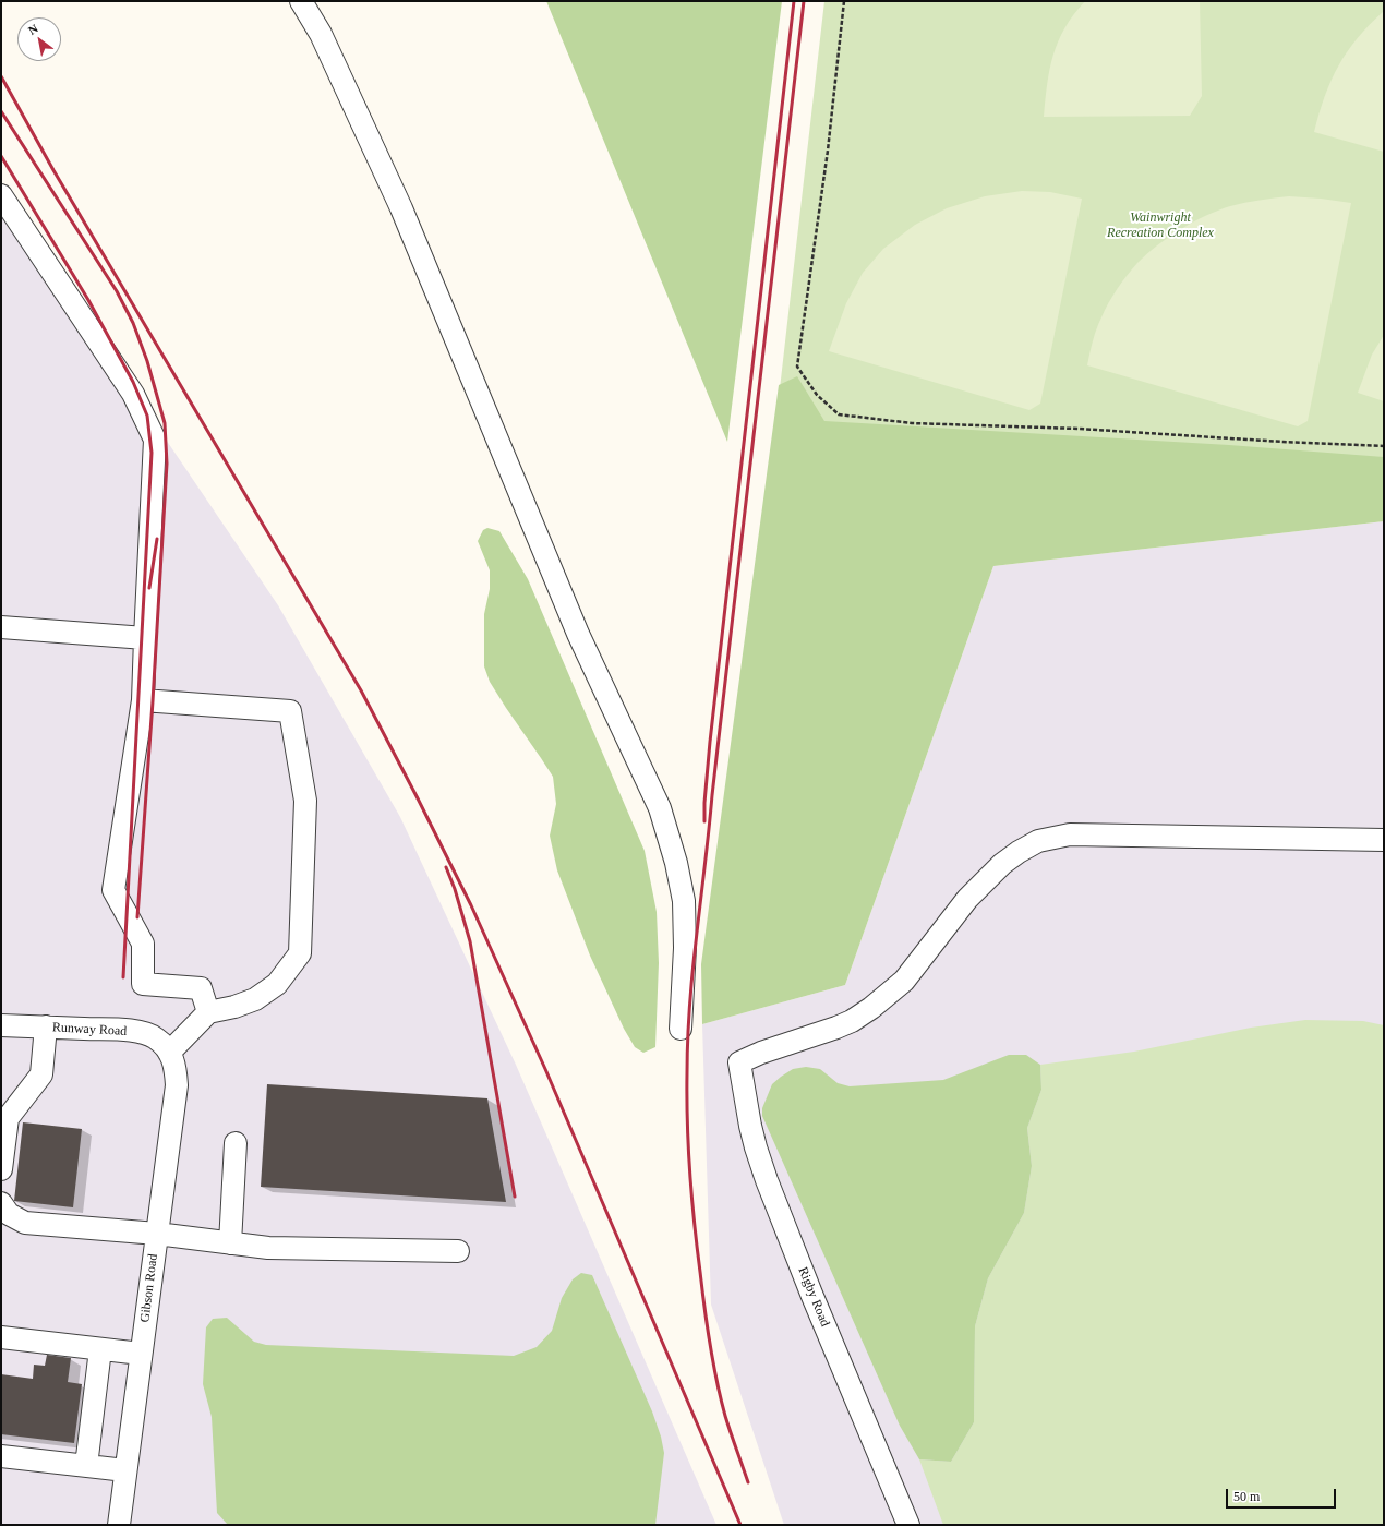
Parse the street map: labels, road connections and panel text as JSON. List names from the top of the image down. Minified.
{"streets":{"street":["Runway Road","Gibson Road","Rigby Road"]},"crossings":[["Runway Road","Gibson Road"]],"parks":["Wainwright Recreation Complex"],"scale_bar":"50 m","north":"top left"}
